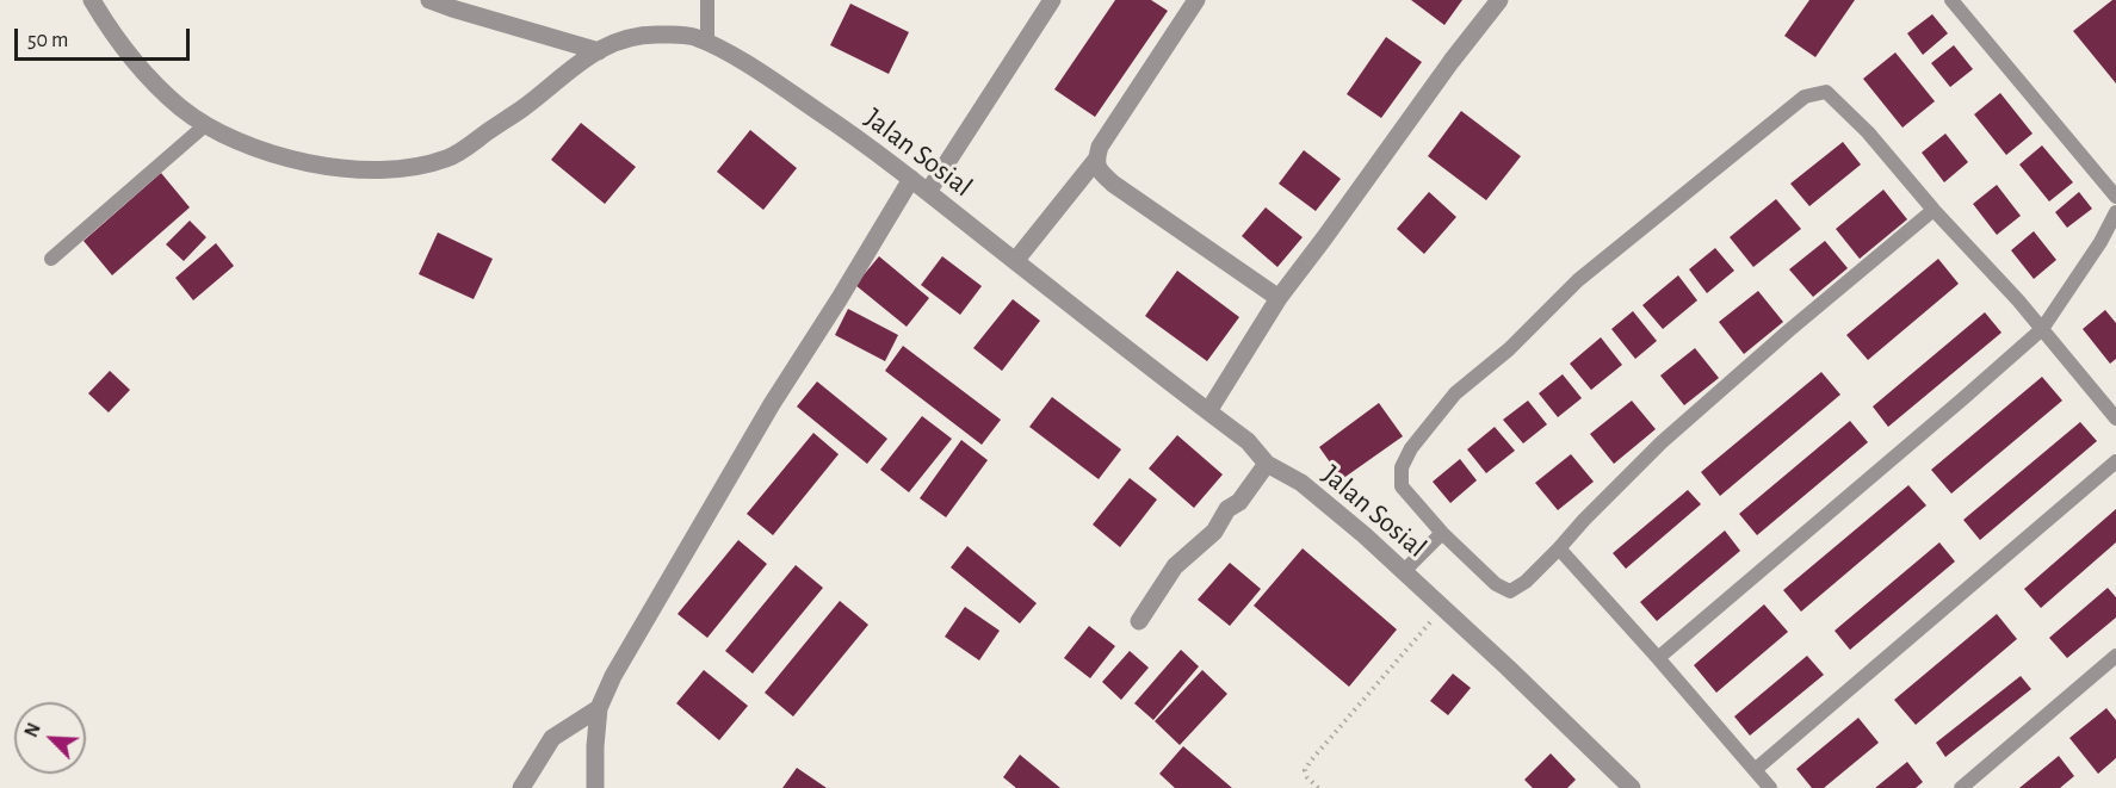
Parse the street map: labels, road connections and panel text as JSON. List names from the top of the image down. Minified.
{"streets":{"street":["Jalan Sosial"]},"scale_bar":"50 m","north":"top left"}
